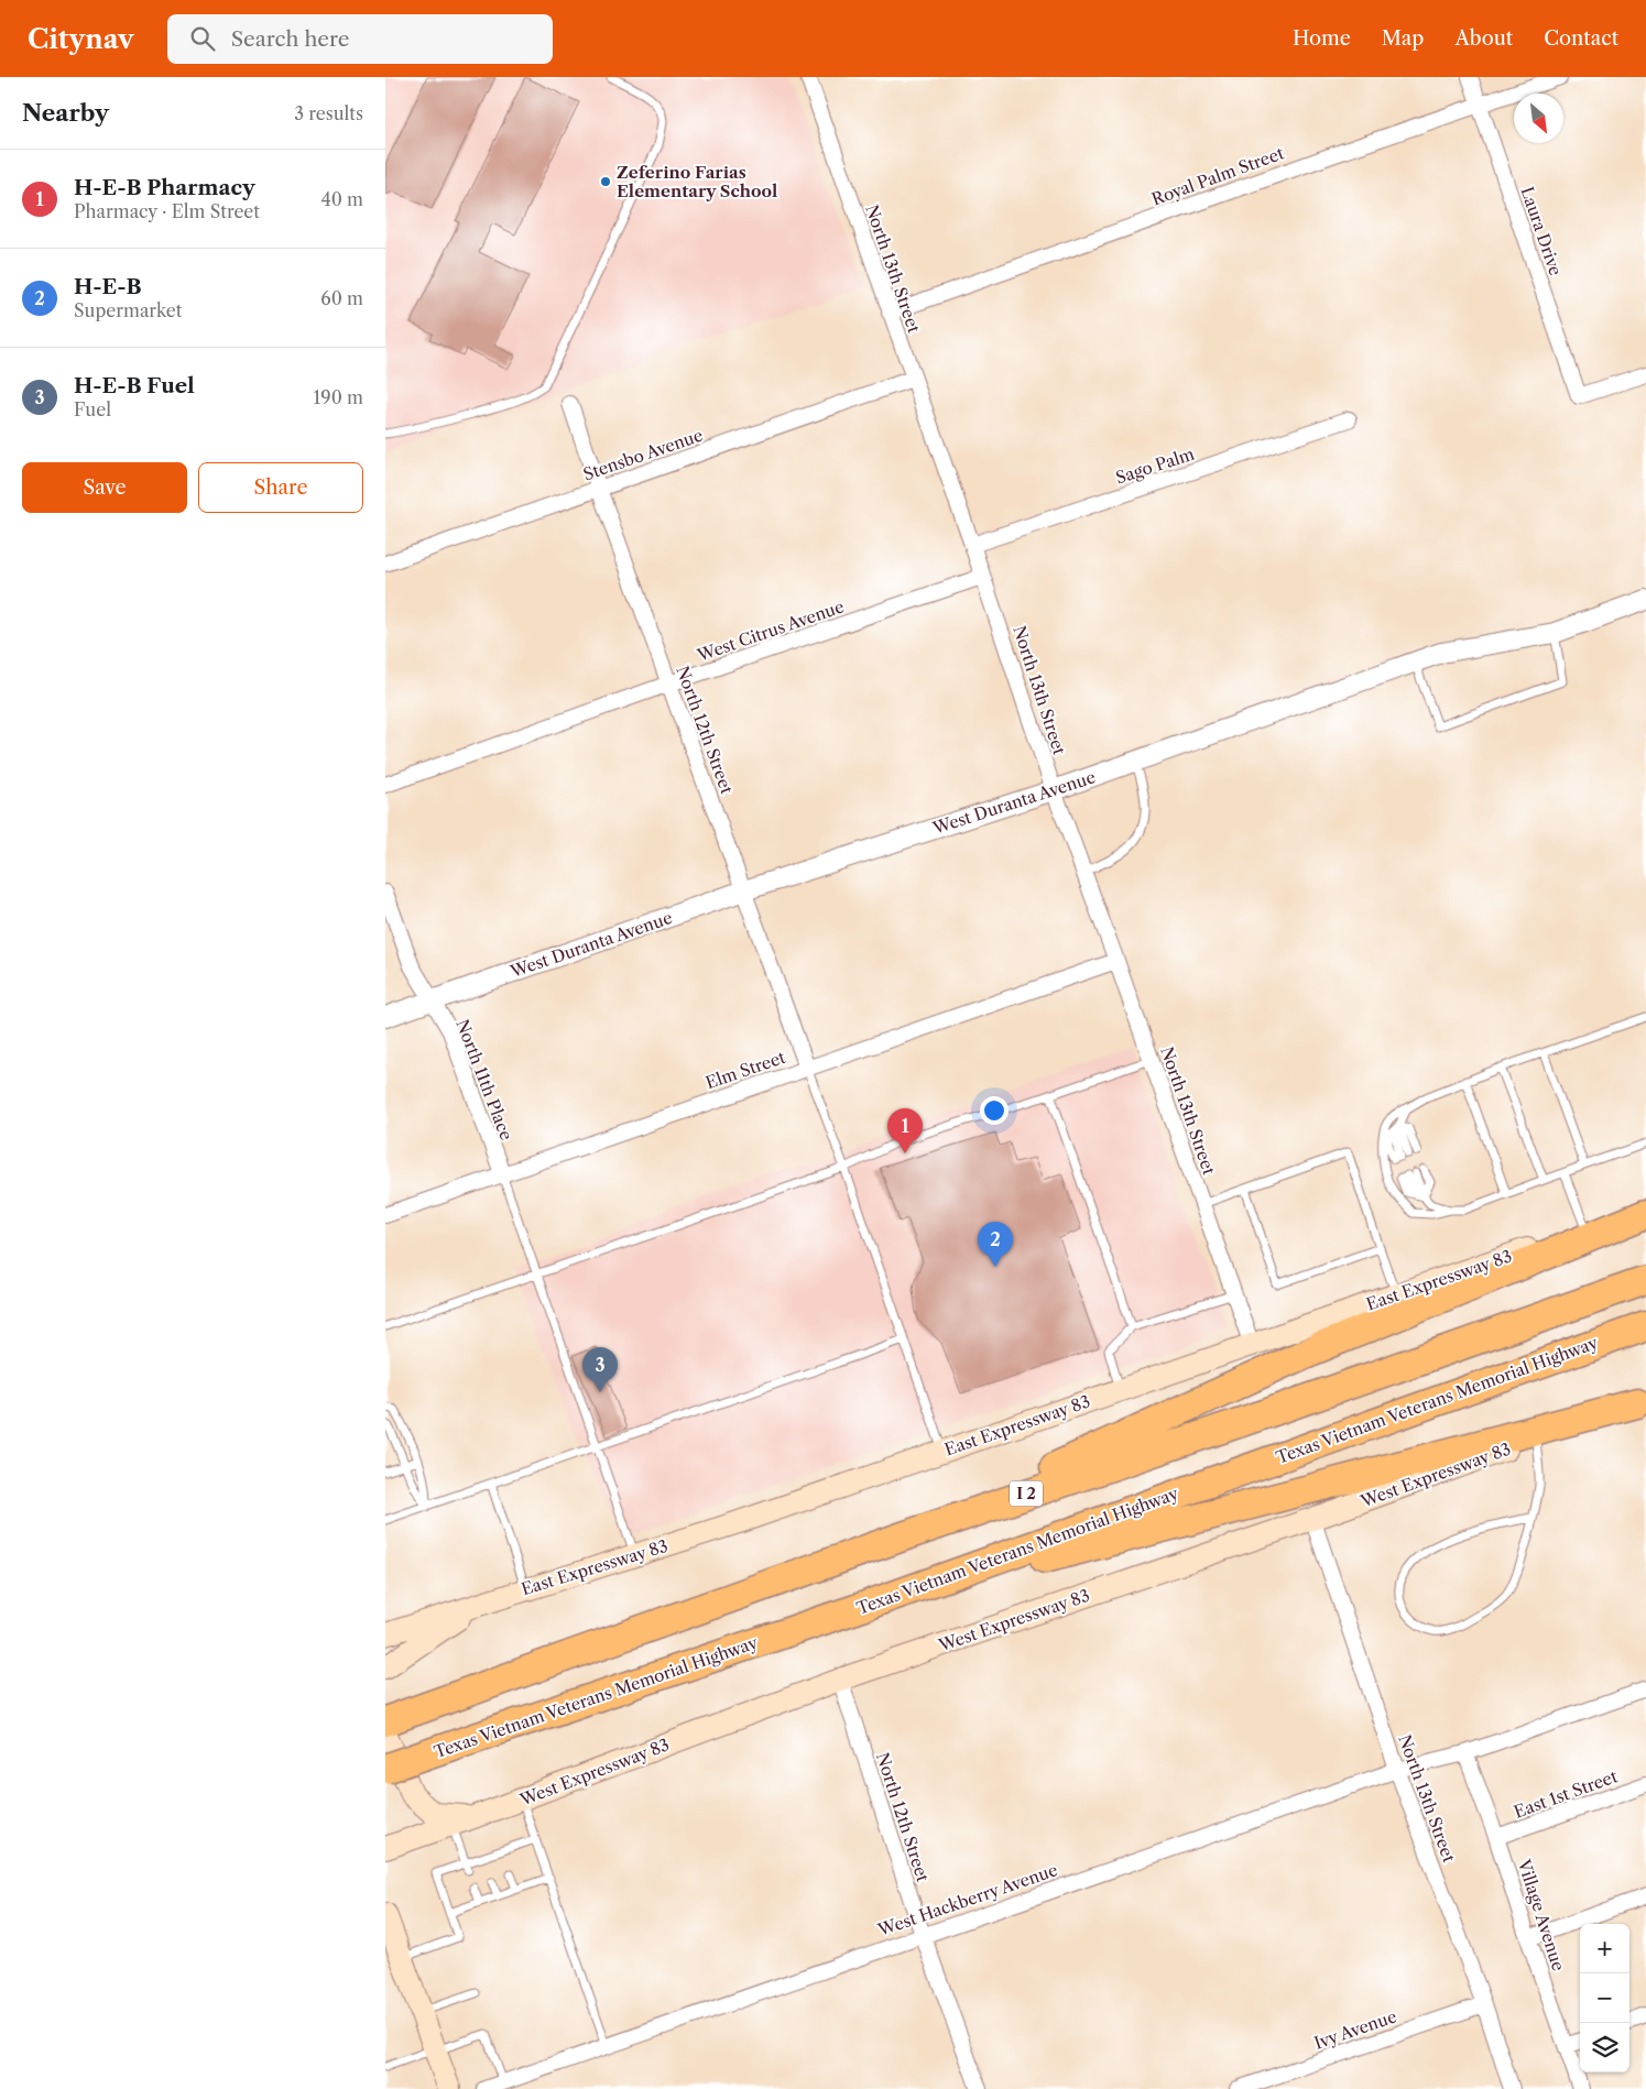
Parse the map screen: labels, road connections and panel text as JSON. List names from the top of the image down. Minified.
{"streets":{"highway":["Texas Vietnam Veterans Memorial Highway","I 2"],"main road":["East Expressway 83","West Expressway 83"],"street":["Royal Palm Street","Laura Drive","North 13th Street","Stensbo Avenue","Sago Palm","West Citrus Avenue","North 12th Street","West Duranta Avenue","Elm Street","North 11th Place","East 1st Street","West Hackberry Avenue","Village Avenue","Ivy Avenue"]},"crossings":[["Royal Palm Street","Laura Drive"],["Royal Palm Street","North 13th Street"],["North 13th Street","Stensbo Avenue"],["North 13th Street","Sago Palm"],["North 13th Street","West Citrus Avenue"],["North 13th Street","West Duranta Avenue"],["North 13th Street","Elm Street"],["North 13th Street","East Expressway 83"],["North 13th Street","West Expressway 83"],["North 13th Street","West Hackberry Avenue"],["North 13th Street","Ivy Avenue"],["Stensbo Avenue","North 12th Street"],["West Citrus Avenue","North 12th Street"],["North 12th Street","West Duranta Avenue"],["North 12th Street","Elm Street"],["North 12th Street","West Expressway 83"],["North 12th Street","West Hackberry Avenue"],["West Duranta Avenue","North 11th Place"],["Elm Street","North 11th Place"],["East 1st Street","Village Avenue"],["West Hackberry Avenue","Village Avenue"]],"places":["Zeferino Farias Elementary School"],"north":"bottom right","page":{"header":"Citynav","search":"Search here","nav":["Home","Map","About","Contact"],"heading":["Nearby","3 results"],"list":[{"mark":"1","name":"H-E-B Pharmacy","note":"Pharmacy · Elm Street","value":"40 m"},{"mark":"2","name":"H-E-B","note":"Supermarket","value":"60 m"},{"mark":"3","name":"H-E-B Fuel","note":"Fuel","value":"190 m"}],"buttons":["Save","Share"],"pins":["1","2","3"],"map_buttons":["+","−"]}}
